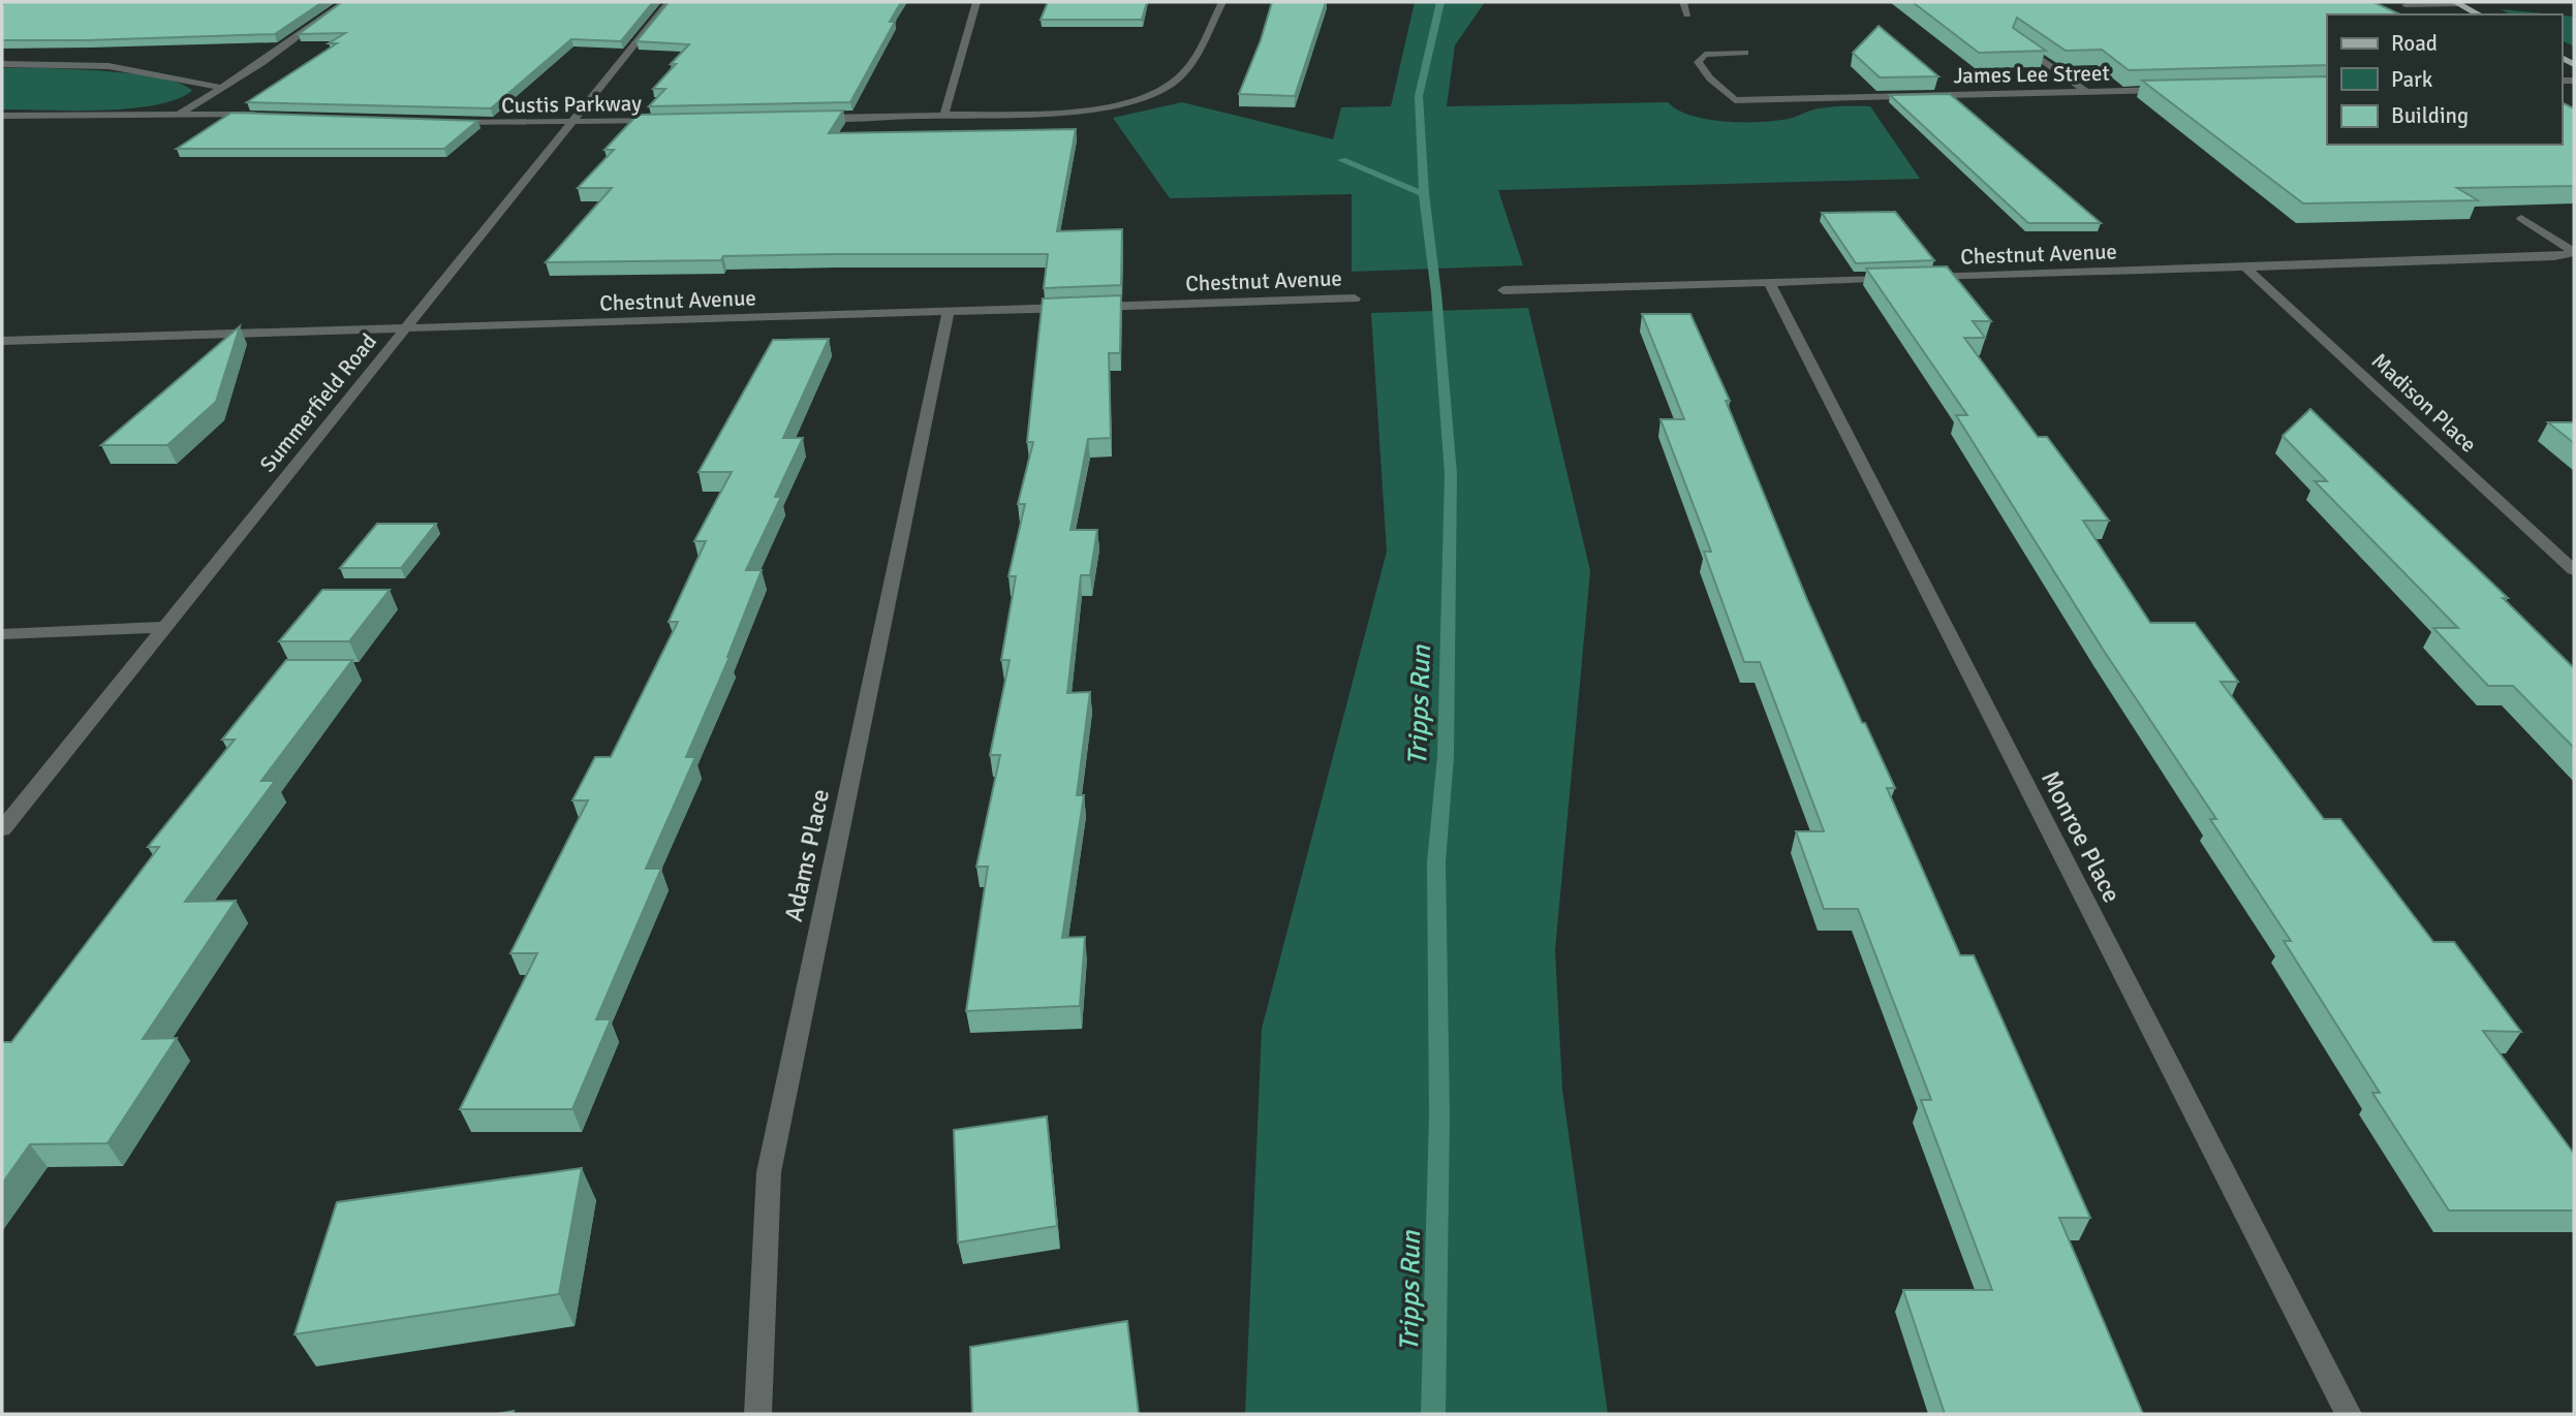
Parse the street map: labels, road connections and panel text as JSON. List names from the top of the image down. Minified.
{"streets":{"street":["James Lee Street","Custis Parkway","Chestnut Avenue","Summerfield Road","Madison Place","Monroe Place","Adams Place"]},"crossings":[["Custis Parkway","Summerfield Road"],["Chestnut Avenue","Summerfield Road"],["Chestnut Avenue","Madison Place"],["Chestnut Avenue","Adams Place"]],"water":["Tripps Run"],"legend":["Road","Park","Building"]}
